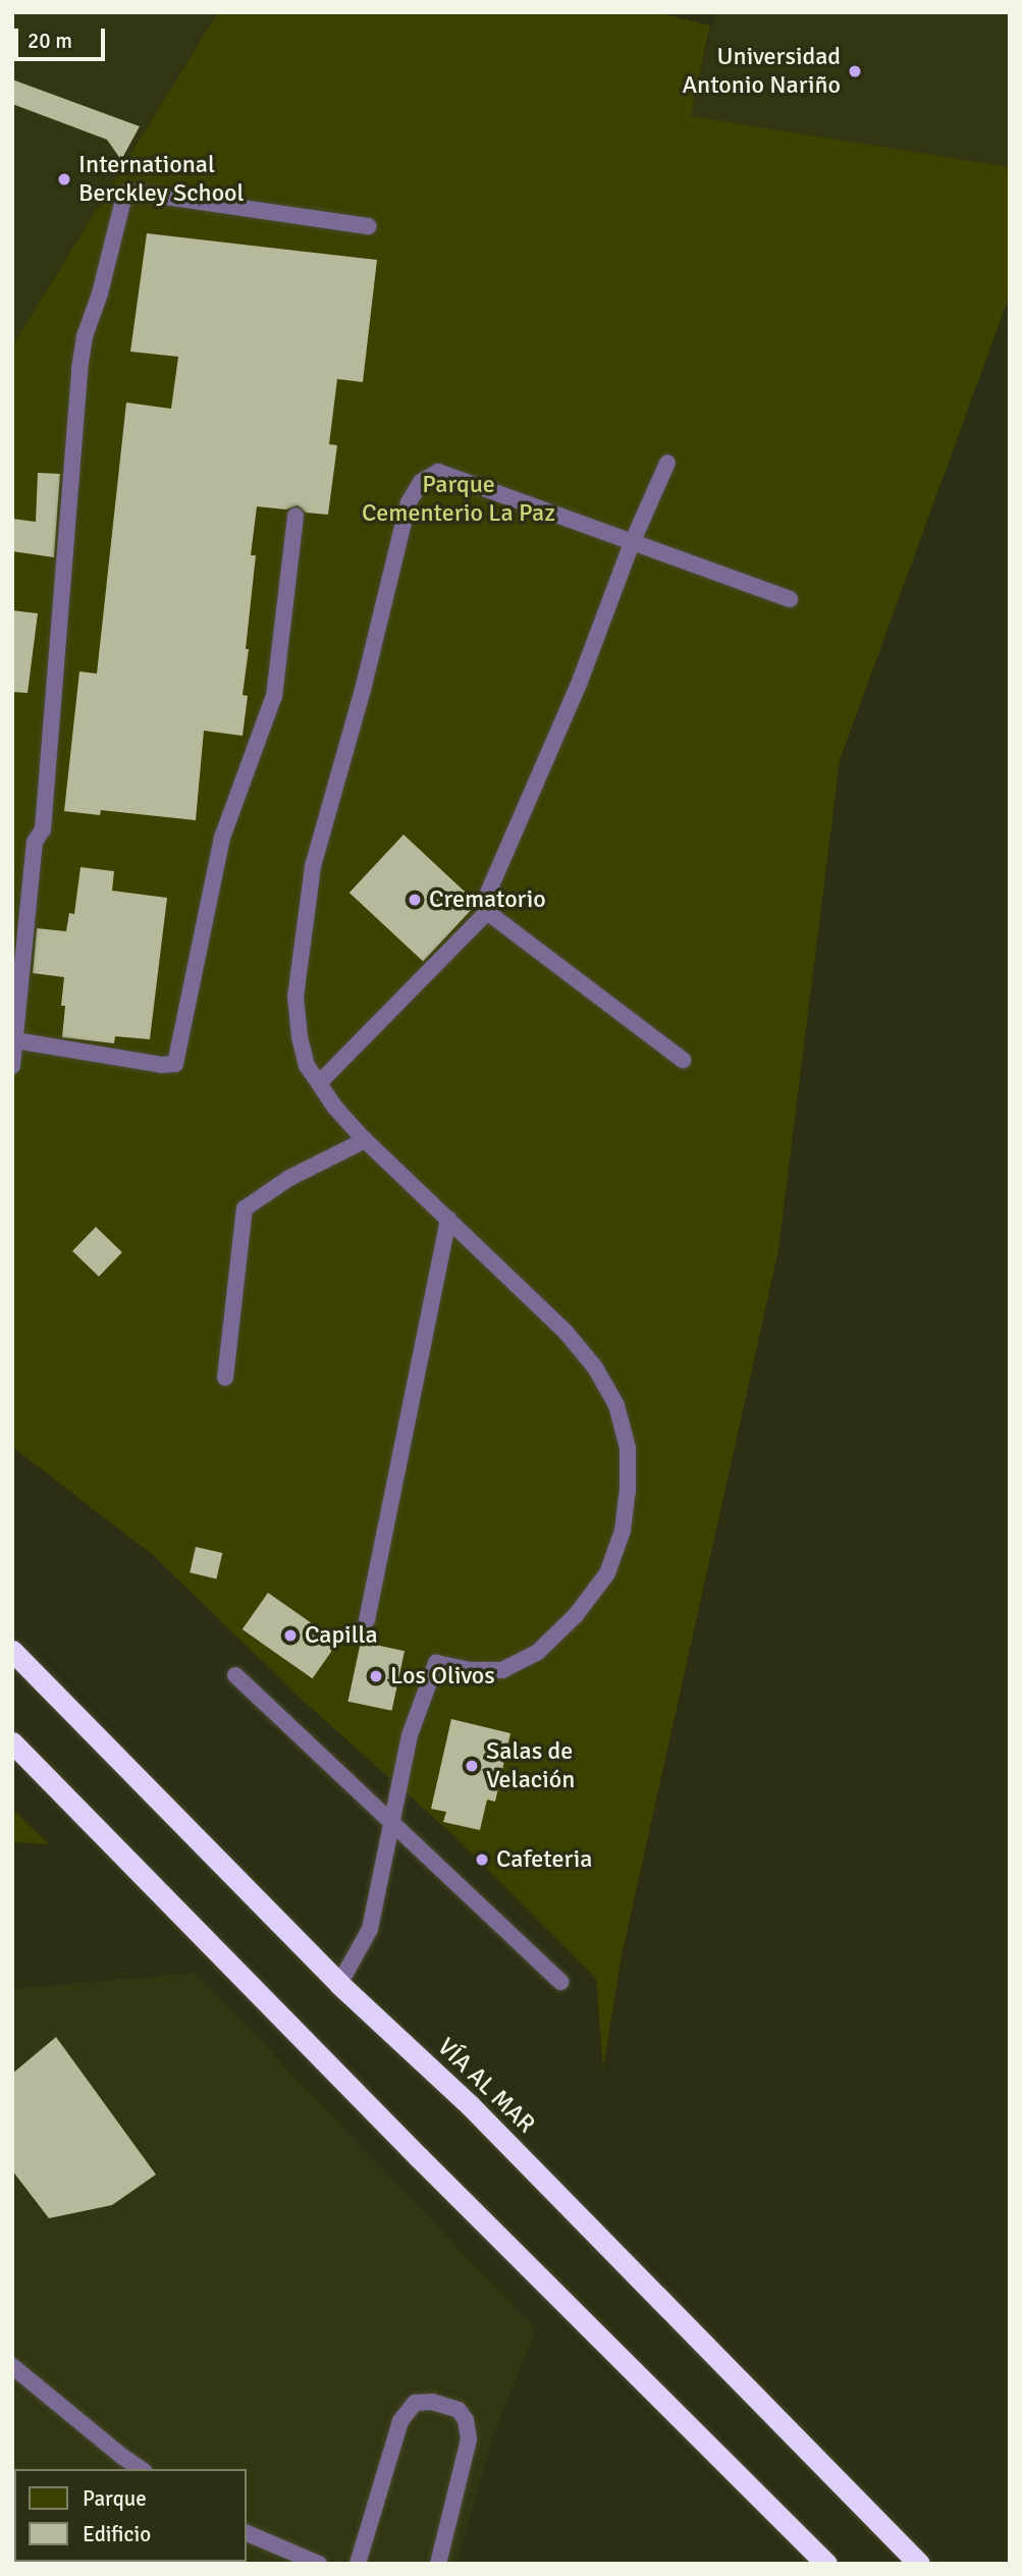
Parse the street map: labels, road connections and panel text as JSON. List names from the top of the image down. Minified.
{"streets":{"highway":["VÍA AL MAR"]},"parks":["Parque Cementerio La Paz"],"places":["Universidad Antonio Nariño","International Berckley School","Crematorio","Capilla","Los Olivos","Salas de Velación","Cafeteria"],"legend":["Parque","Edificio"],"scale_bar":"20 m"}
